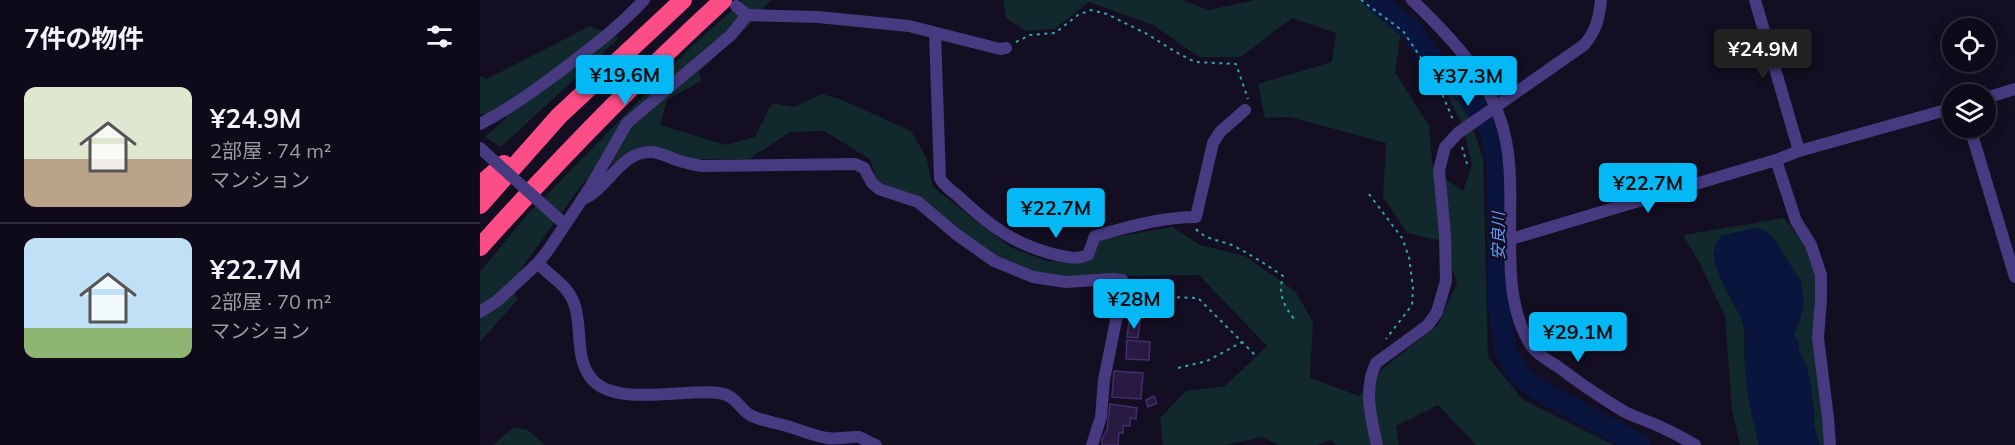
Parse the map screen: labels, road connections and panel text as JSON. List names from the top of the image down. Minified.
{"water":["安良川"],"page":{"heading":"7件の物件","price":["¥24.9M","¥19.6M","¥37.3M","¥22.7M","¥22.7M","¥28M","¥29.1M"],"list":[{"name":"¥24.9M","note":"2部屋 · 74 m² · マンション"},{"name":"¥22.7M","note":"2部屋 · 70 m² · マンション"}]}}
